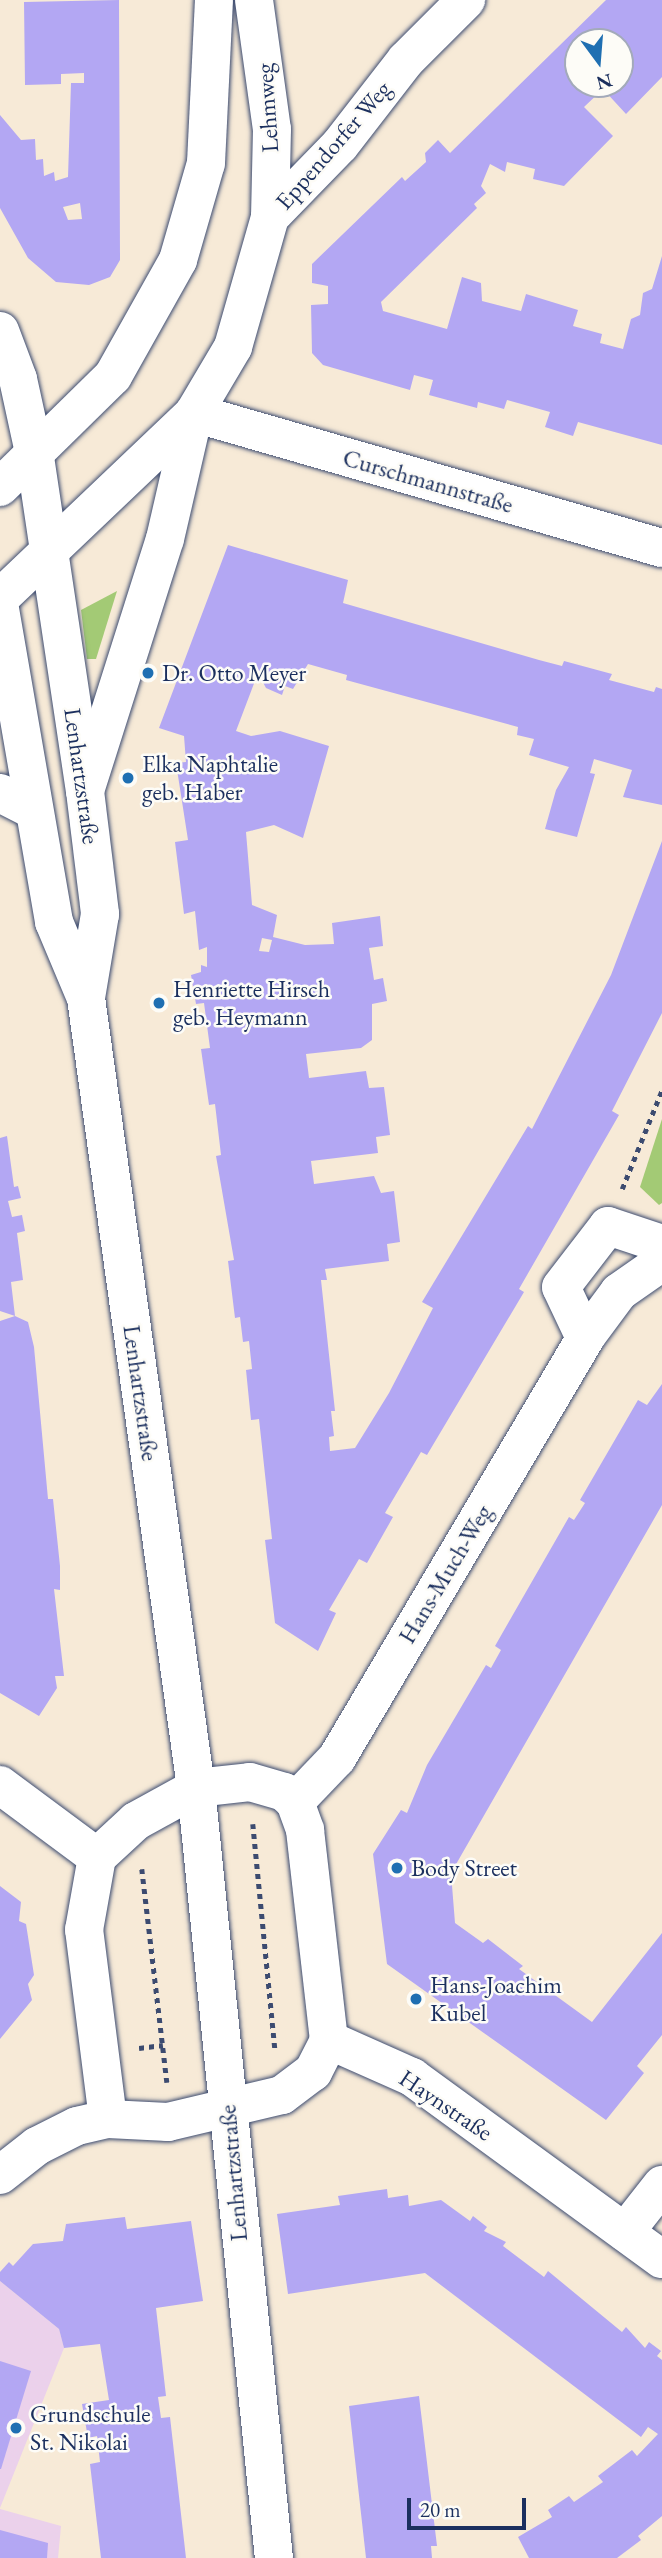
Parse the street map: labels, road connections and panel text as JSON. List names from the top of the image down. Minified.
{"streets":{"street":["Lehmweg","Eppendorfer Weg","Curschmannstraße","Lenhartzstraße","Hans-Much-Weg","Haynstraße"]},"crossings":[["Lehmweg","Eppendorfer Weg"],["Eppendorfer Weg","Curschmannstraße"],["Eppendorfer Weg","Lenhartzstraße"]],"places":["Dr. Otto Meyer","Elka Naphtalie geb. Haber","Henriette Hirsch geb. Heymann","Body Street","Hans-Joachim Kubel","Grundschule St. Nikolai"],"scale_bar":"20 m","north":"bottom"}
